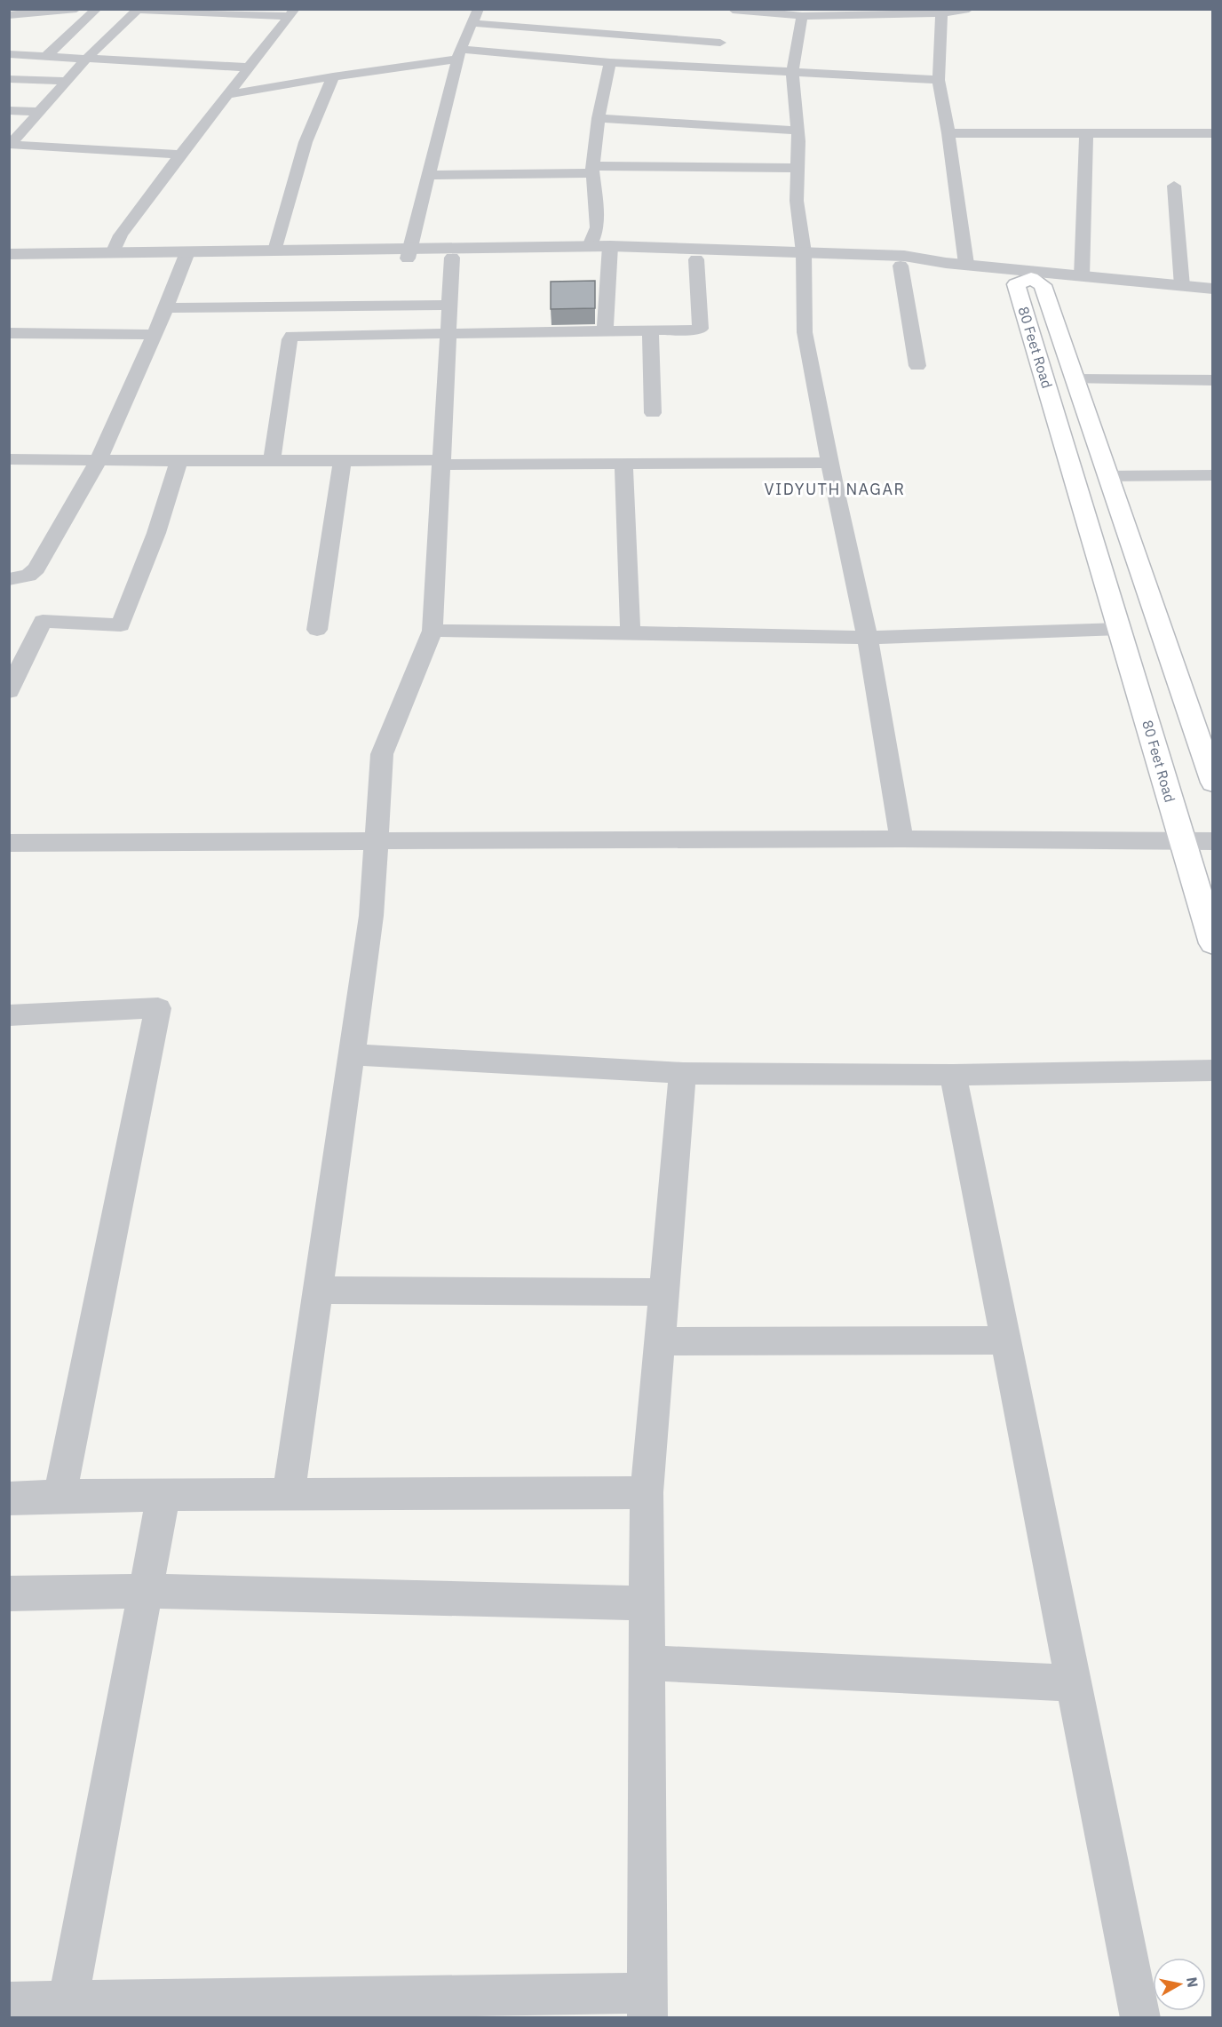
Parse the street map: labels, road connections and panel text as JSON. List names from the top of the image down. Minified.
{"streets":{"main road":["80 Feet Road"]},"districts":["VIDYUTH NAGAR"],"north":"right"}
